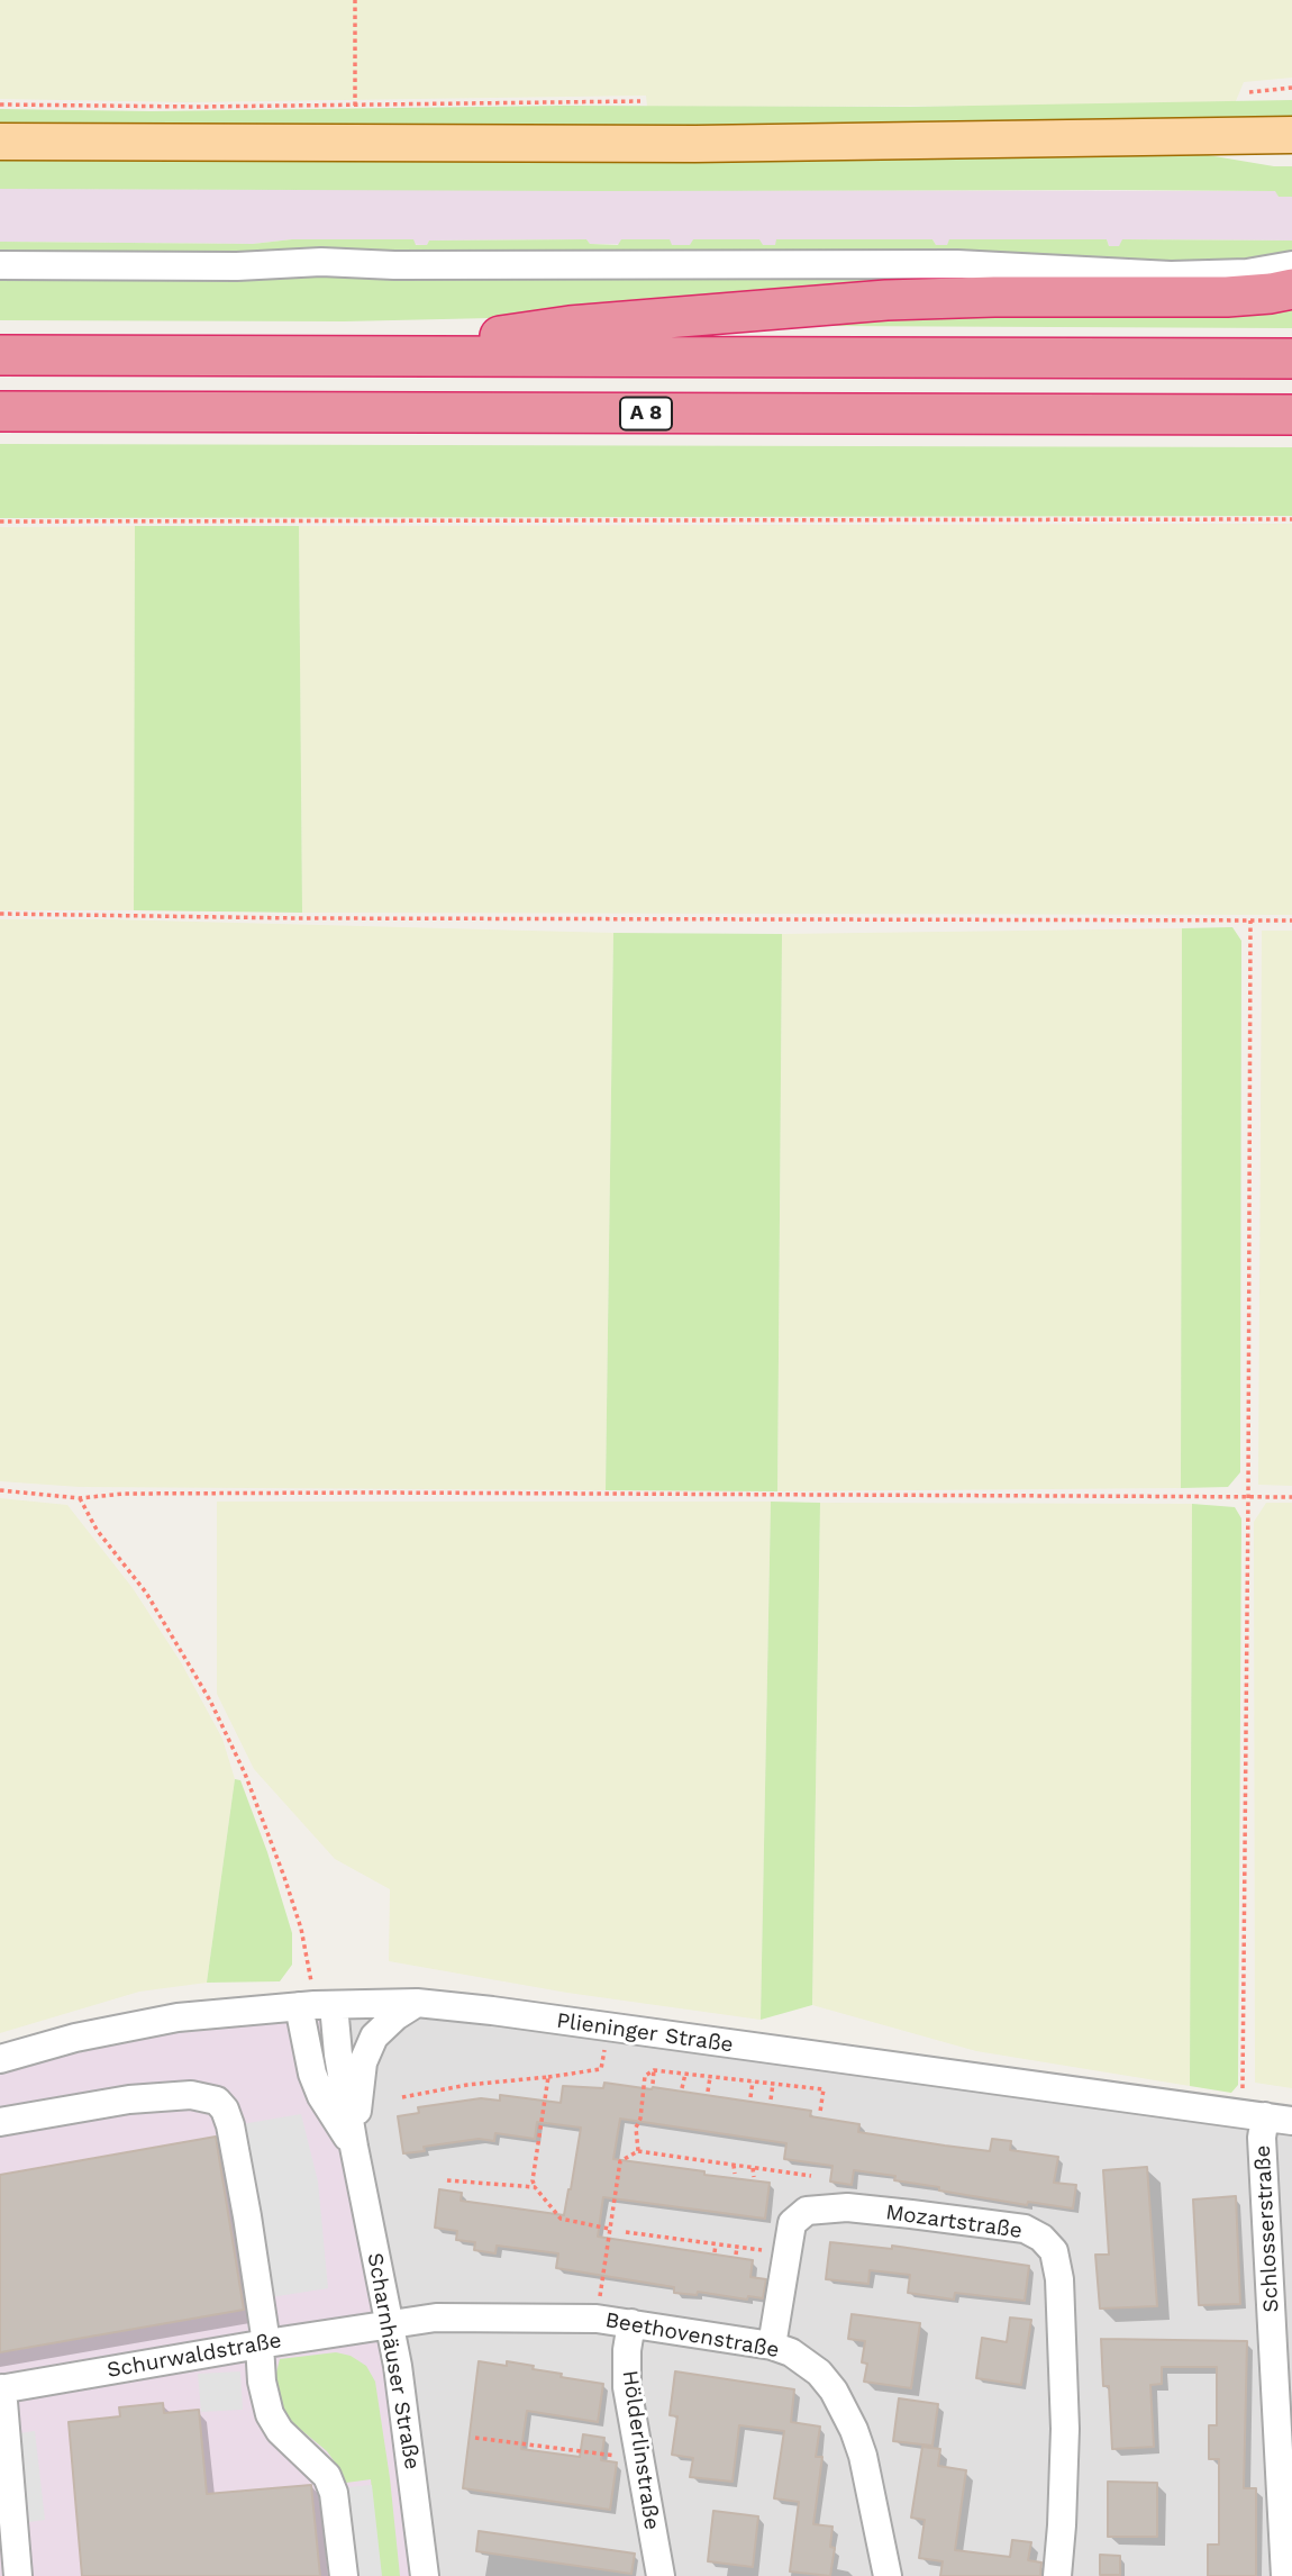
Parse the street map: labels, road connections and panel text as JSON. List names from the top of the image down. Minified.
{"streets":{"highway":["A 8"],"street":["Plieninger Straße","Mozartstraße","Schlosserstraße","Beethovenstraße","Schurwaldstraße","Scharnhäuser Straße","Hölderlinstraße"]},"crossings":[["Plieninger Straße","Schlosserstraße"],["Plieninger Straße","Scharnhäuser Straße"],["Mozartstraße","Beethovenstraße"],["Beethovenstraße","Schurwaldstraße"],["Beethovenstraße","Scharnhäuser Straße"],["Beethovenstraße","Hölderlinstraße"],["Schurwaldstraße","Scharnhäuser Straße"]]}
